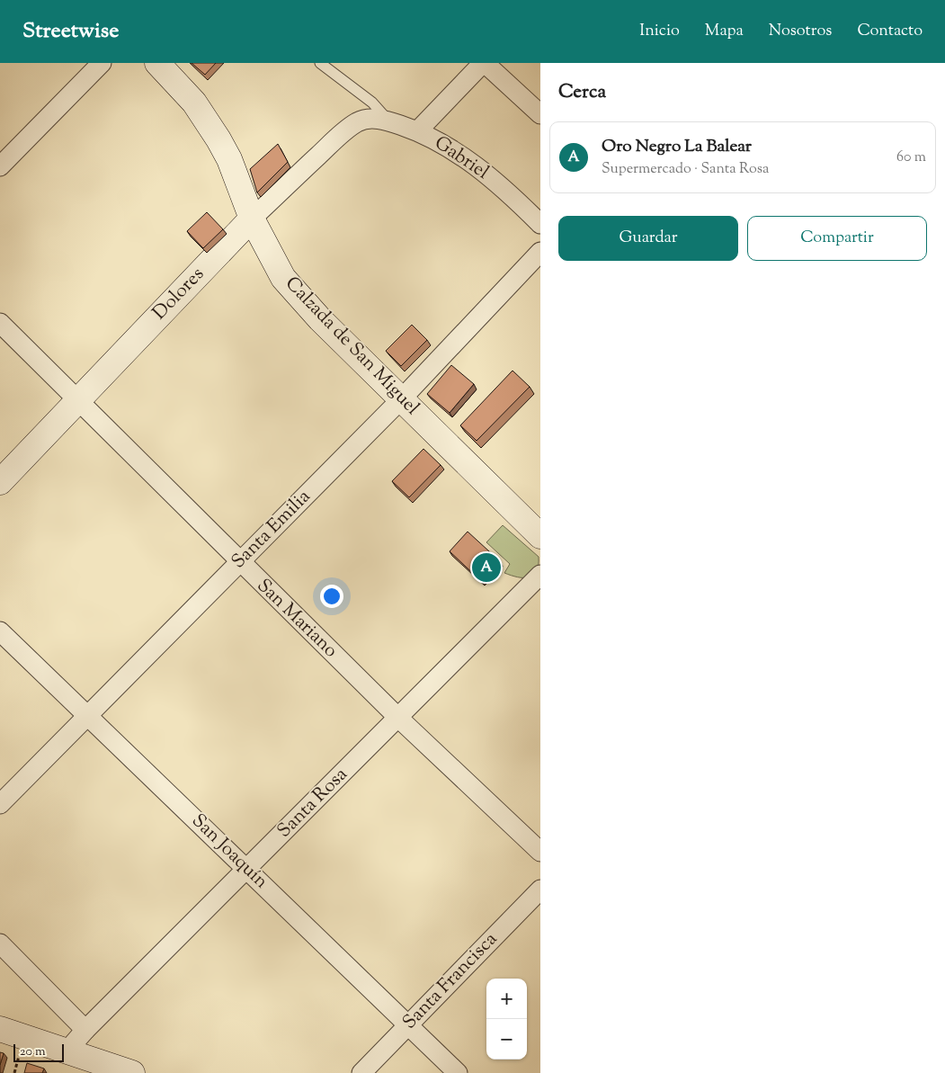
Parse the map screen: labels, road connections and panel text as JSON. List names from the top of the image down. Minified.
{"streets":{"main road":["Dolores","Calzada de San Miguel"],"street":["Gabriel","Santa Emilia","San Mariano","Santa Rosa","San Joaquín","Santa Francisca"]},"crossings":[["Gabriel","Dolores"],["Dolores","Calzada de San Miguel"],["Dolores","San Mariano"],["Calzada de San Miguel","Santa Emilia"],["Santa Emilia","San Mariano"],["Santa Emilia","San Joaquín"],["San Mariano","Santa Rosa"],["Santa Rosa","San Joaquín"],["San Joaquín","Santa Francisca"]],"scale_bar":"20 m","page":{"header":"Streetwise","nav":["Inicio","Mapa","Nosotros","Contacto"],"heading":"Cerca","list":[{"mark":"A","name":"Oro Negro La Balear","note":"Supermercado · Santa Rosa","value":"60 m"}],"buttons":["Guardar","Compartir"],"pins":"A","map_buttons":["+","−"],"scale":"20 m"}}
